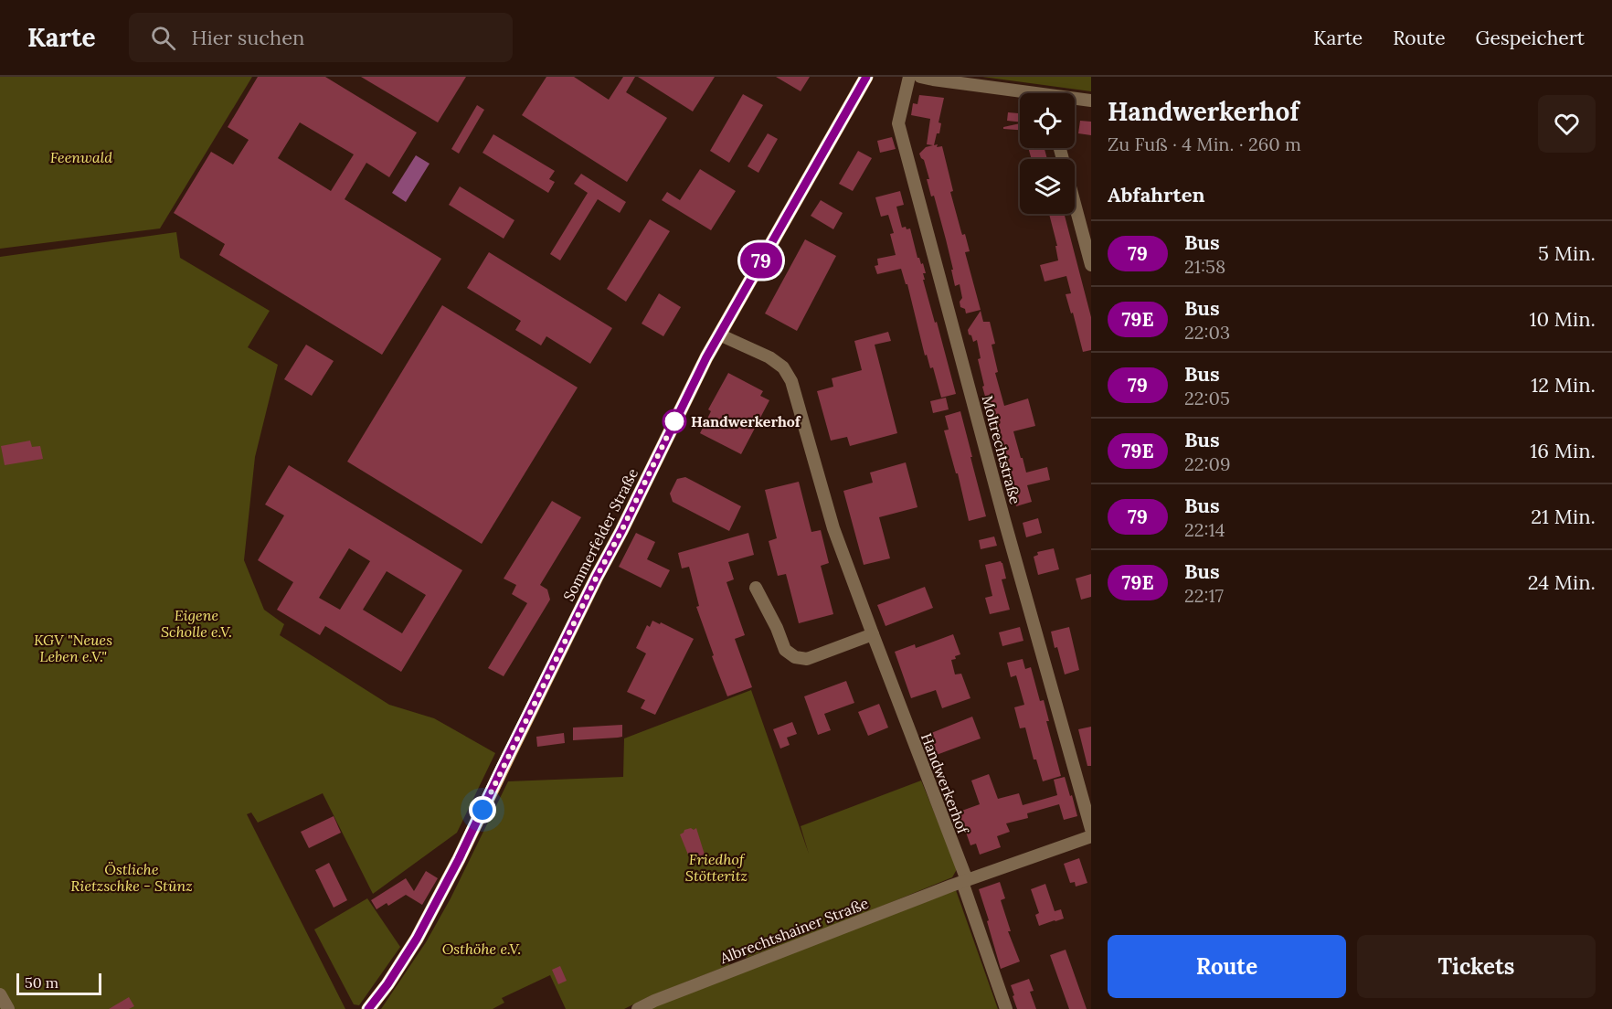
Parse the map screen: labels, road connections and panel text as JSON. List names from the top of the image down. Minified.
{"streets":{"main road":["Sommerfelder Straße"],"street":["Moltrechtstraße","Handwerkerhof","Albrechtshainer Straße"]},"crossings":[["Sommerfelder Straße","Handwerkerhof"],["Handwerkerhof","Albrechtshainer Straße"]],"parks":["Feenwald","Eigene Scholle e.V.","KGV \"Neues Leben e.V.\"","Friedhof Stötteritz","Östliche Rietzschke - Stünz","Osthöhe e.V."],"places":["Handwerkerhof"],"lines":["bus line 79"],"scale_bar":"50 m","page":{"header":"Karte","search":"Hier suchen","nav":["Karte","Route","Gespeichert"],"on_map":"79","heading":[["Handwerkerhof","Zu Fuß · 4 Min. · 260 m"],"Abfahrten"],"list":[{"mark":"79","name":"Bus","note":"21:58","value":"5 Min."},{"mark":"79E","name":"Bus","note":"22:03","value":"10 Min."},{"mark":"79","name":"Bus","note":"22:05","value":"12 Min."},{"mark":"79E","name":"Bus","note":"22:09","value":"16 Min."},{"mark":"79","name":"Bus","note":"22:14","value":"21 Min."},{"mark":"79E","name":"Bus","note":"22:17","value":"24 Min."}],"buttons":["Route","Tickets"],"scale":"50 m"}}
